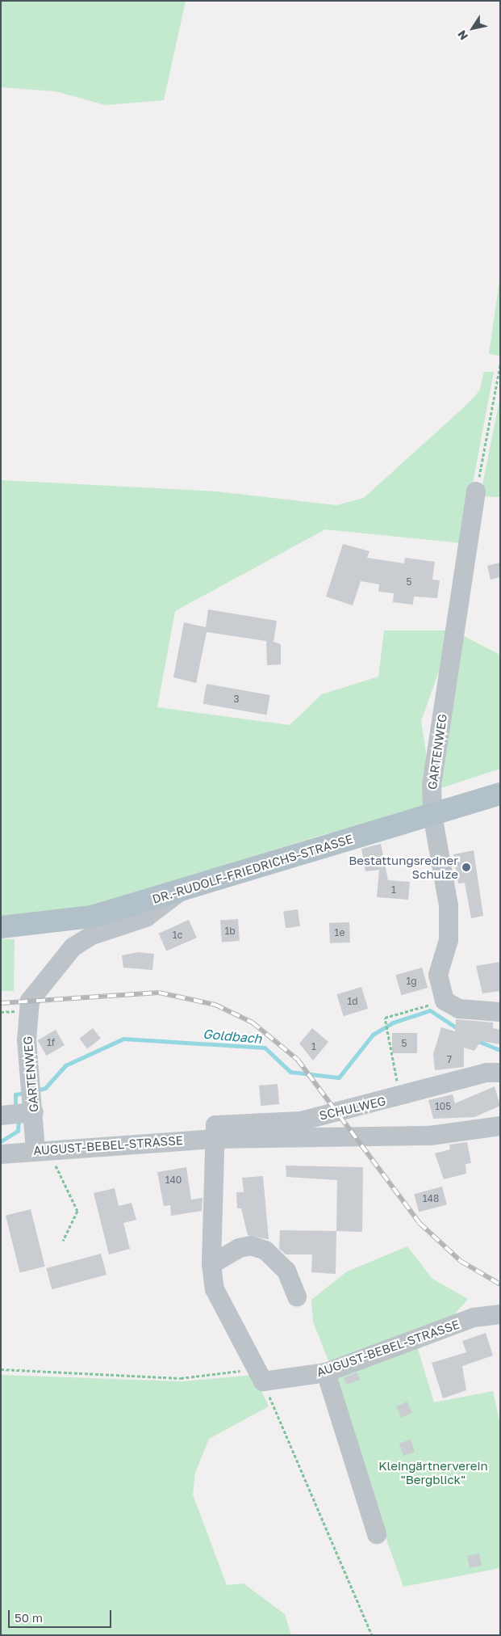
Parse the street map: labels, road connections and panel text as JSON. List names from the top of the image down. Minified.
{"streets":{"main road":["DR.-RUDOLF-FRIEDRICHS-STRASSE"],"street":["GARTENWEG","SCHULWEG","AUGUST-BEBEL-STRASSE"]},"crossings":[["GARTENWEG","DR.-RUDOLF-FRIEDRICHS-STRASSE"],["GARTENWEG","AUGUST-BEBEL-STRASSE"],["SCHULWEG","AUGUST-BEBEL-STRASSE"]],"water":["Goldbach"],"parks":["Kleingärtnerverein \"Bergblick\""],"places":["Bestattungsredner Schulze"],"house_numbers":["5","3","1","1b","1e","1c","1g","1d","1f","5","1","7","105","140","148"],"scale_bar":"50 m","north":"bottom left"}
